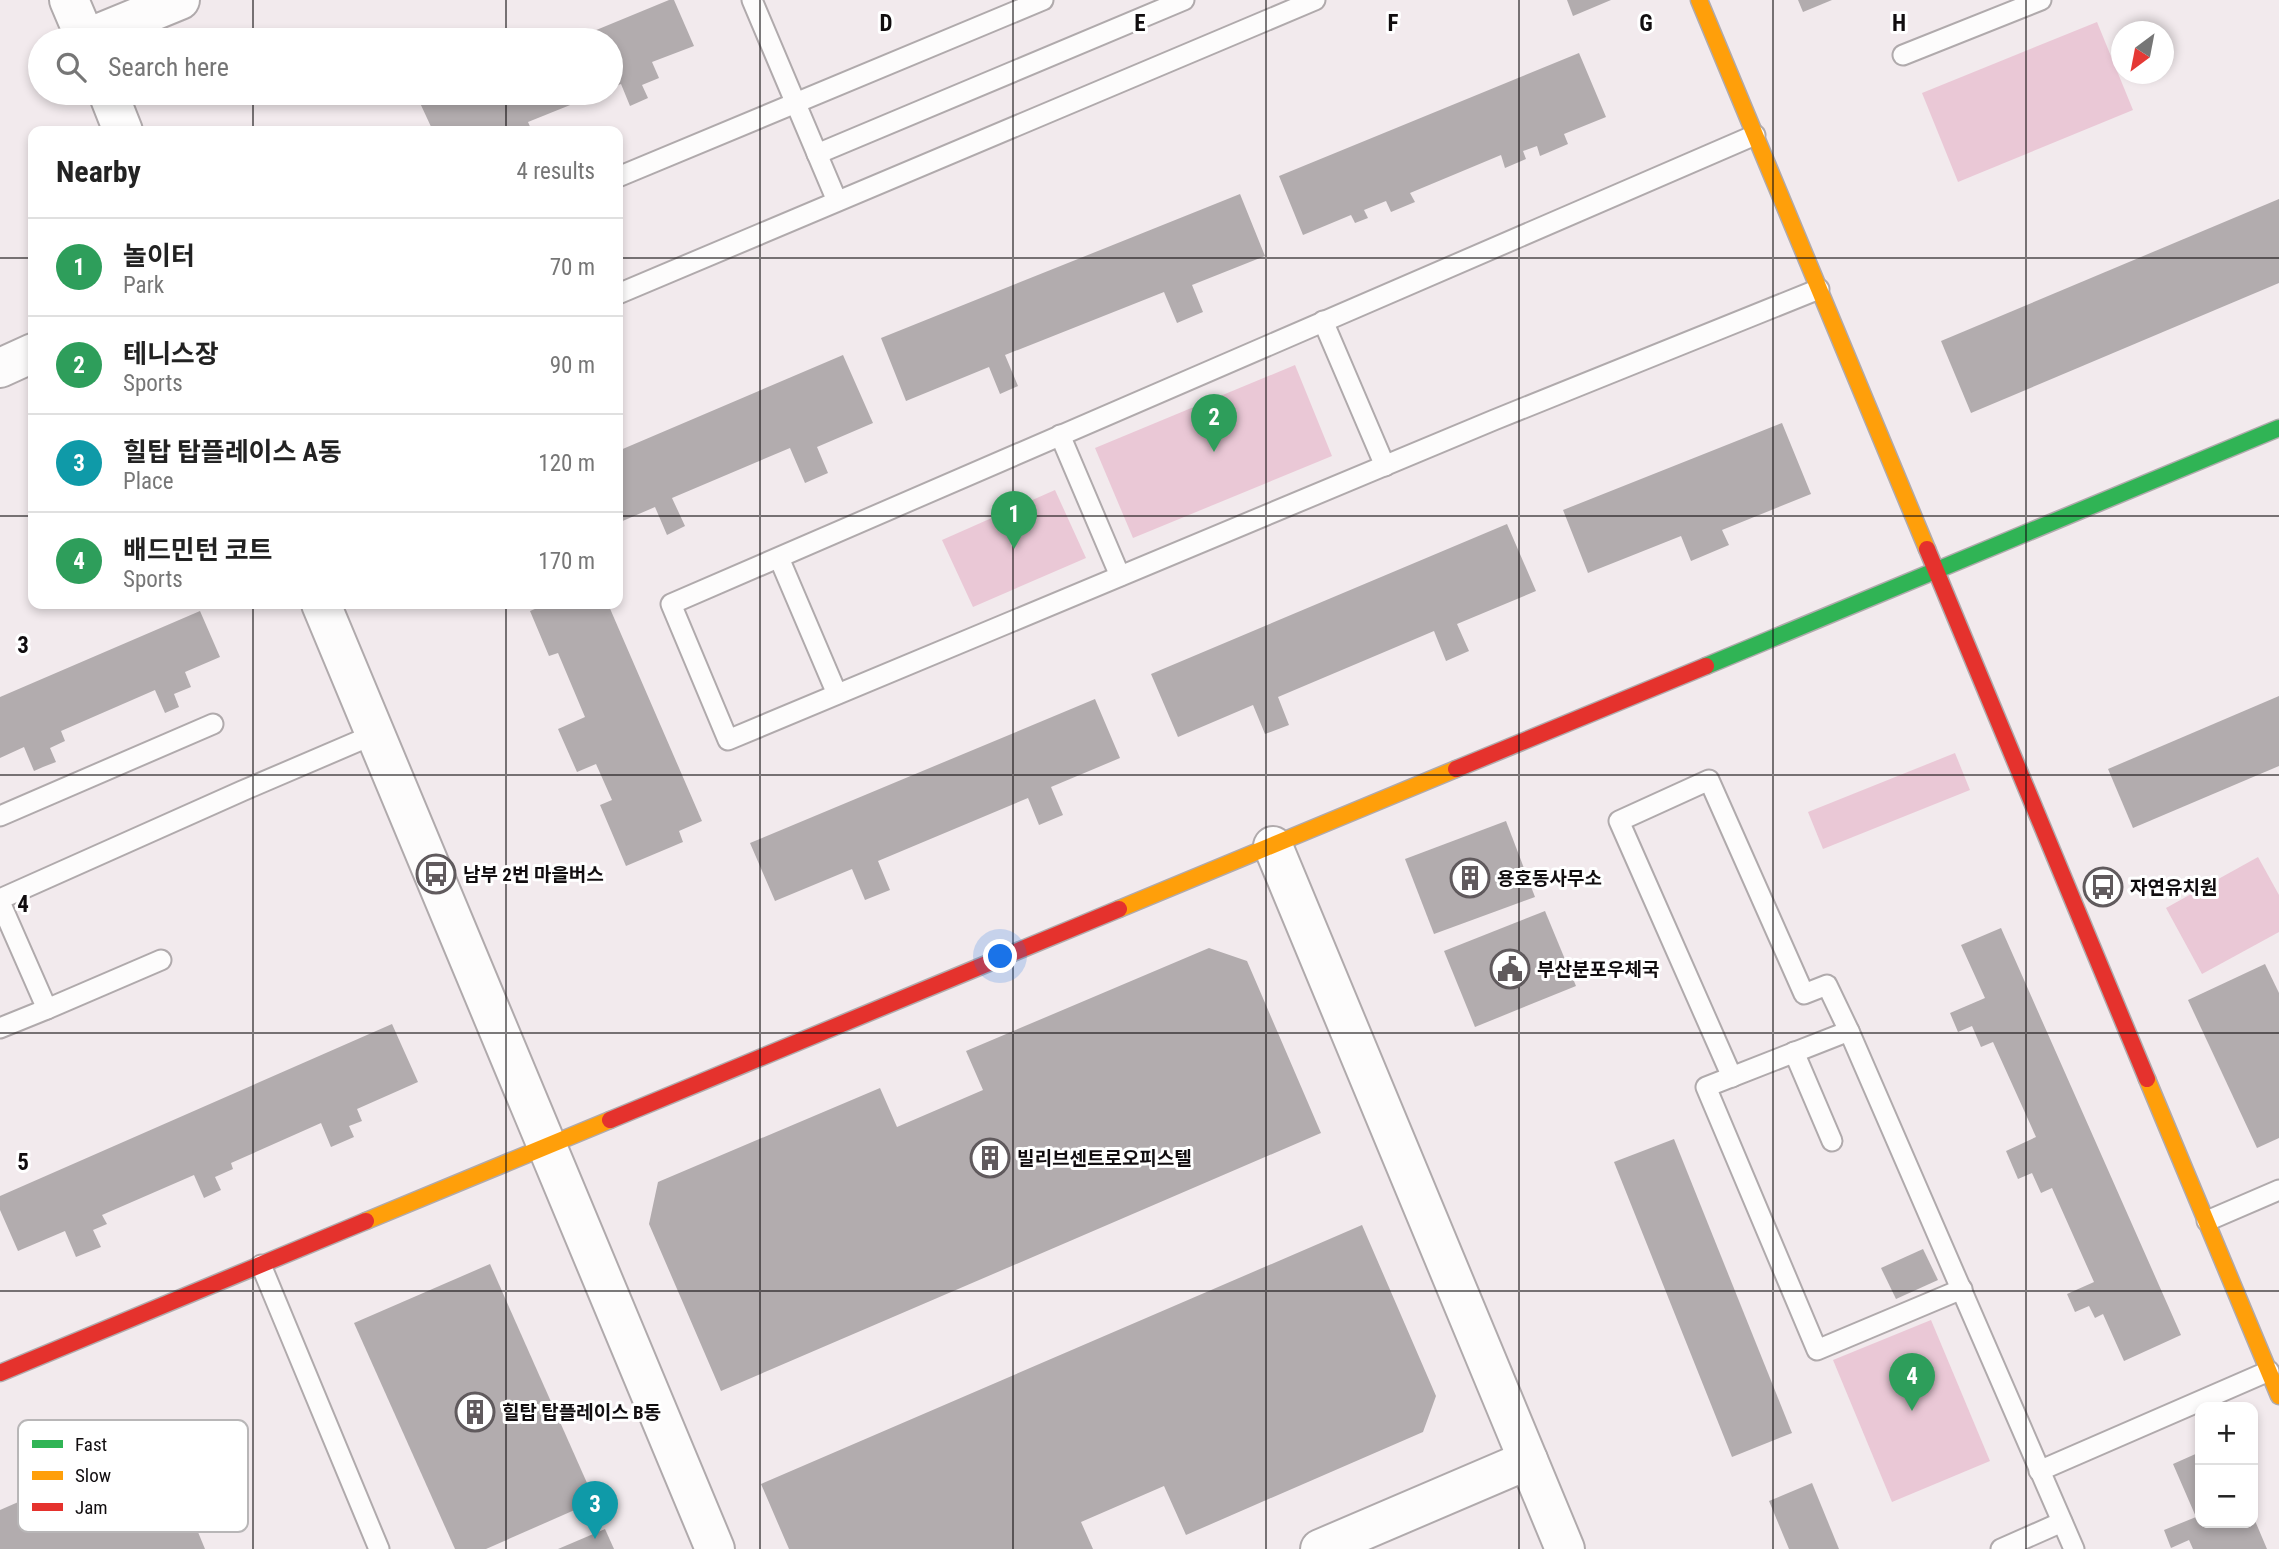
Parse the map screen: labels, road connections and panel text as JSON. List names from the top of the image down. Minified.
{"places":{"bus stop":["남부 2번 마을버스","자연유치원"],"building":["용호동사무소","빌리브센트로오피스텔","힐탑 탑플레이스 B동"],"public building":["부산분포우체국"]},"legend":["Fast","Slow","Jam"],"north":"bottom left","page":{"search":"Search here","heading":["Nearby","4 results"],"list":[{"mark":"1","name":"놀이터","note":"Park","value":"70 m"},{"mark":"2","name":"테니스장","note":"Sports","value":"90 m"},{"mark":"3","name":"힐탑 탑플레이스 A동","note":"Place","value":"120 m"},{"mark":"4","name":"배드민턴 코트","note":"Sports","value":"170 m"}],"pins":["2","1","4","3"],"map_buttons":["+","−"]},"grid":{"columns":["D","E","F","G","H"],"rows":["3","4","5"]}}
